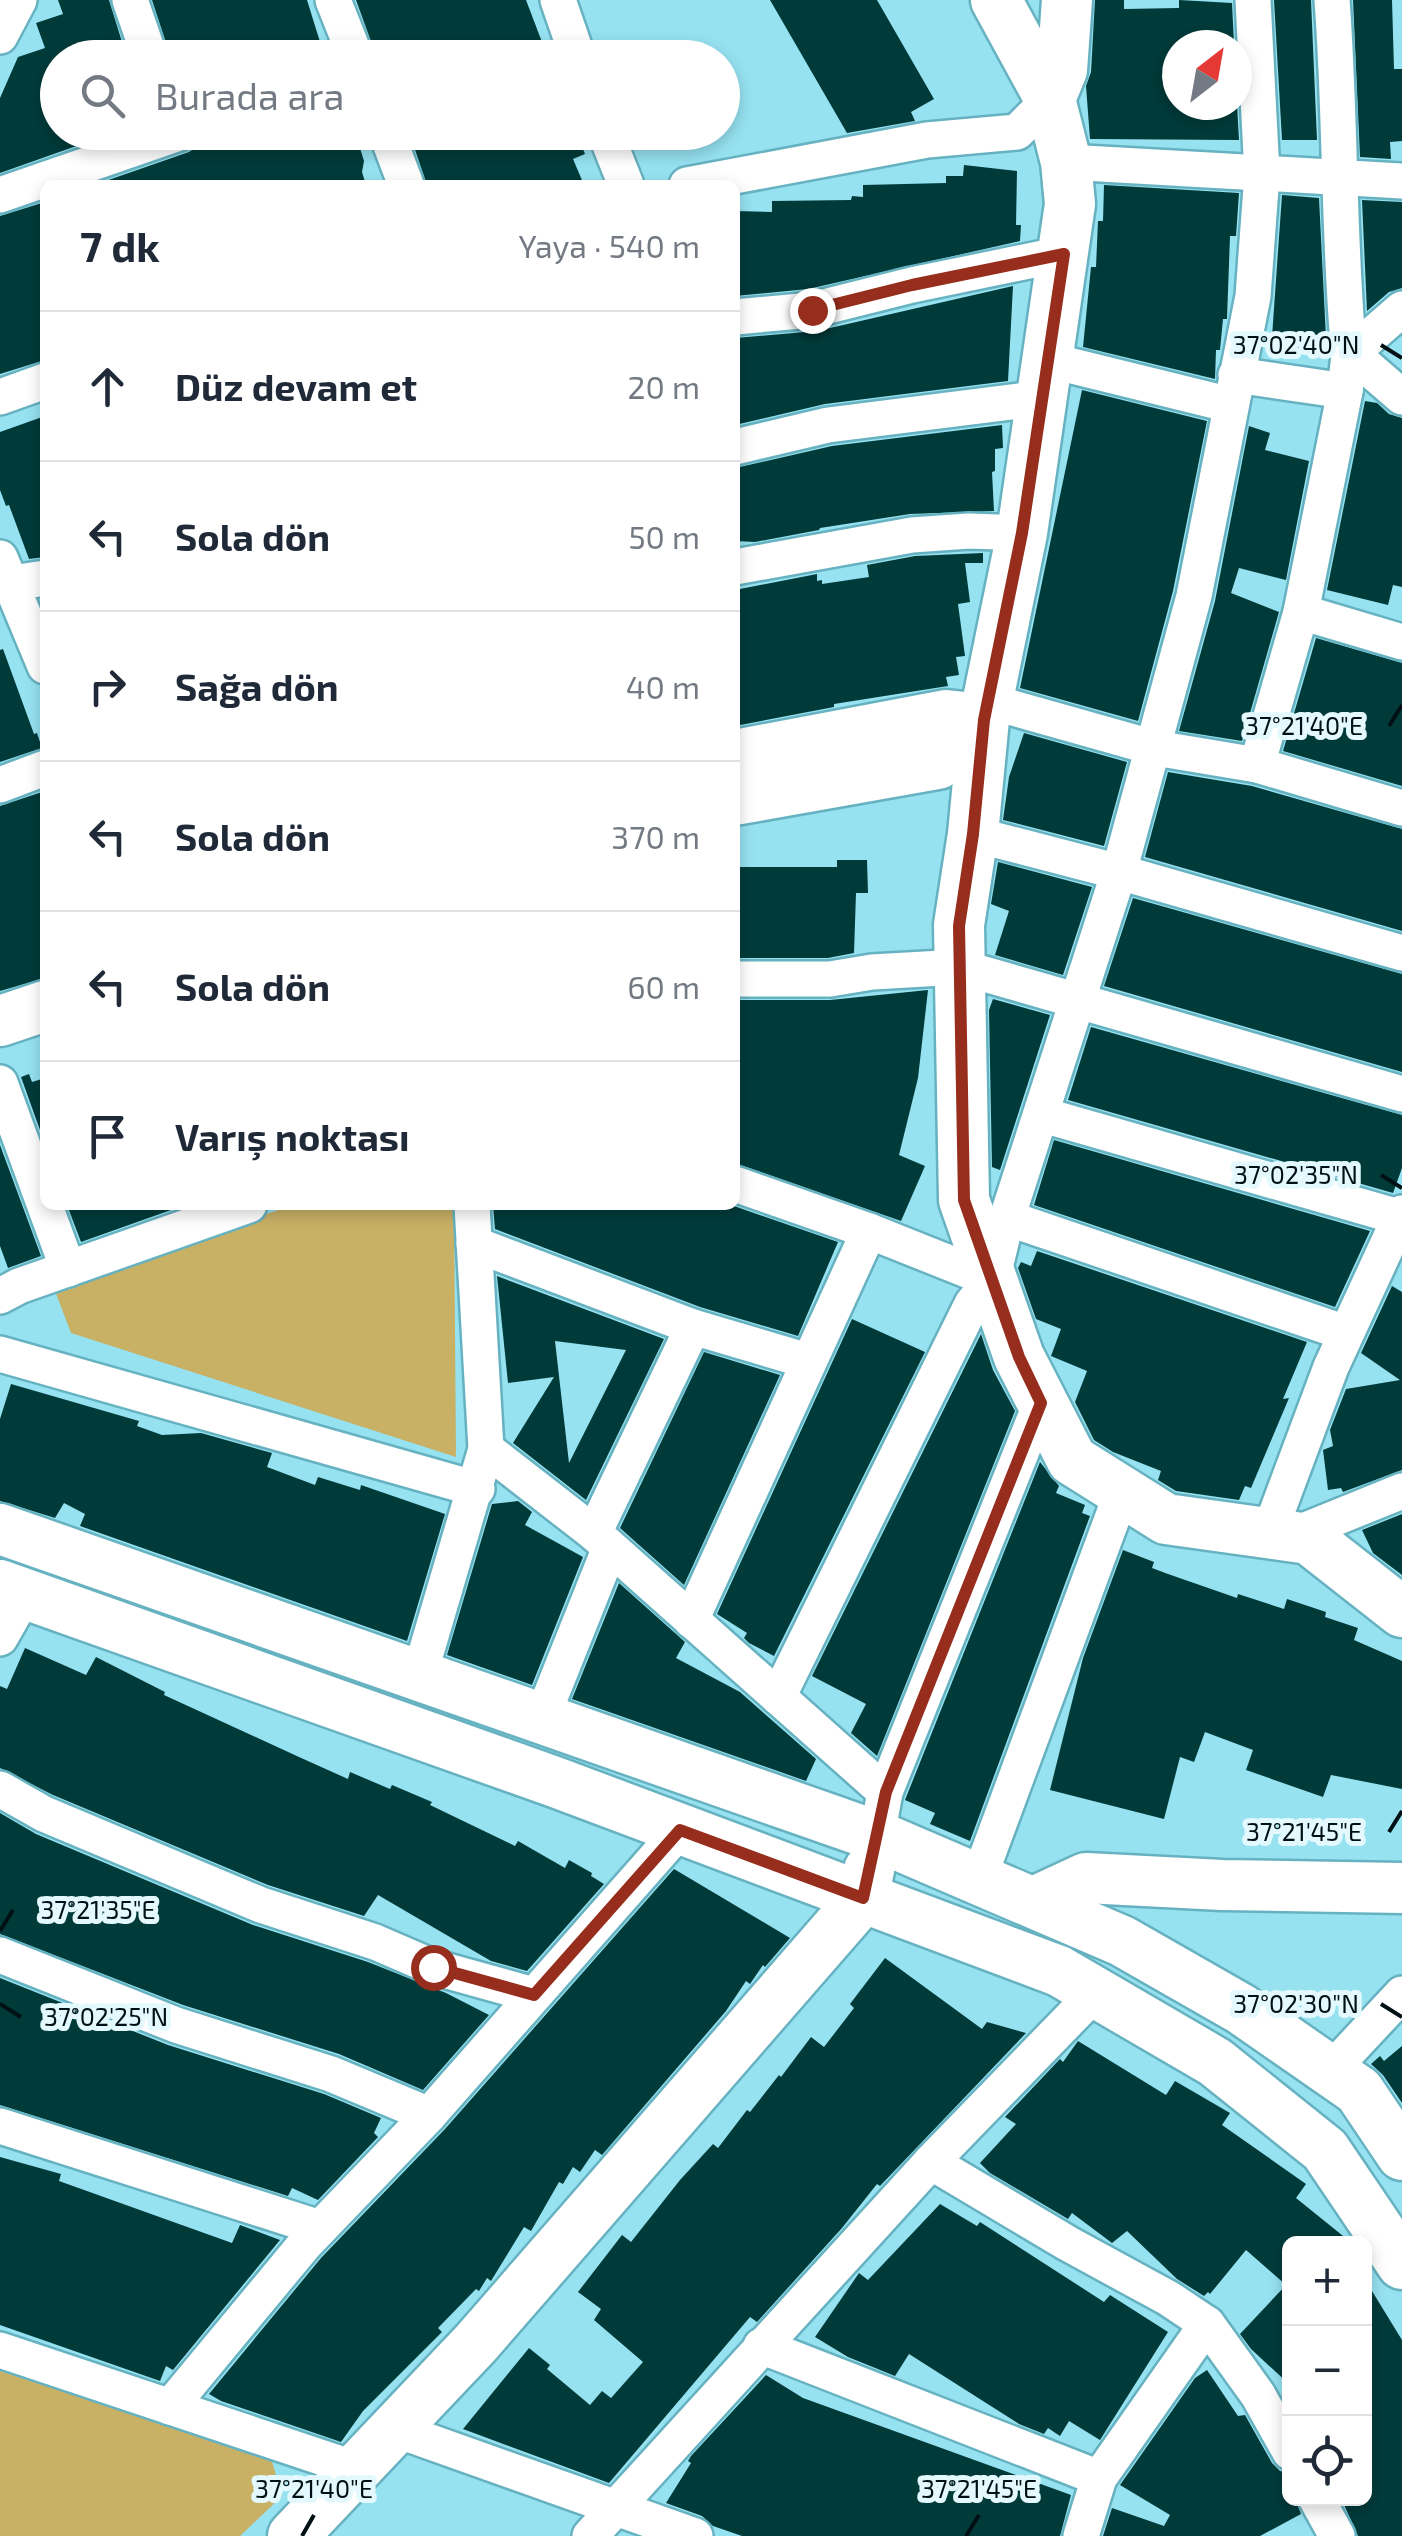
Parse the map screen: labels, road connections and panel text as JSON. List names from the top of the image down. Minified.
{"north":"top right","page":{"search":"Burada ara","heading":["7 dk","Yaya · 540 m"],"list":[["Düz devam et","20 m"],["Sola dön","50 m"],["Sağa dön","40 m"],["Sola dön","370 m"],["Sola dön","60 m"],"Varış noktası"],"map_buttons":["+","−"]},"coordinates":["37°02'40\"N","37°21'40\"E","37°02'35\"N","37°21'45\"E","37°21'35\"E","37°02'30\"N","37°02'25\"N"]}
